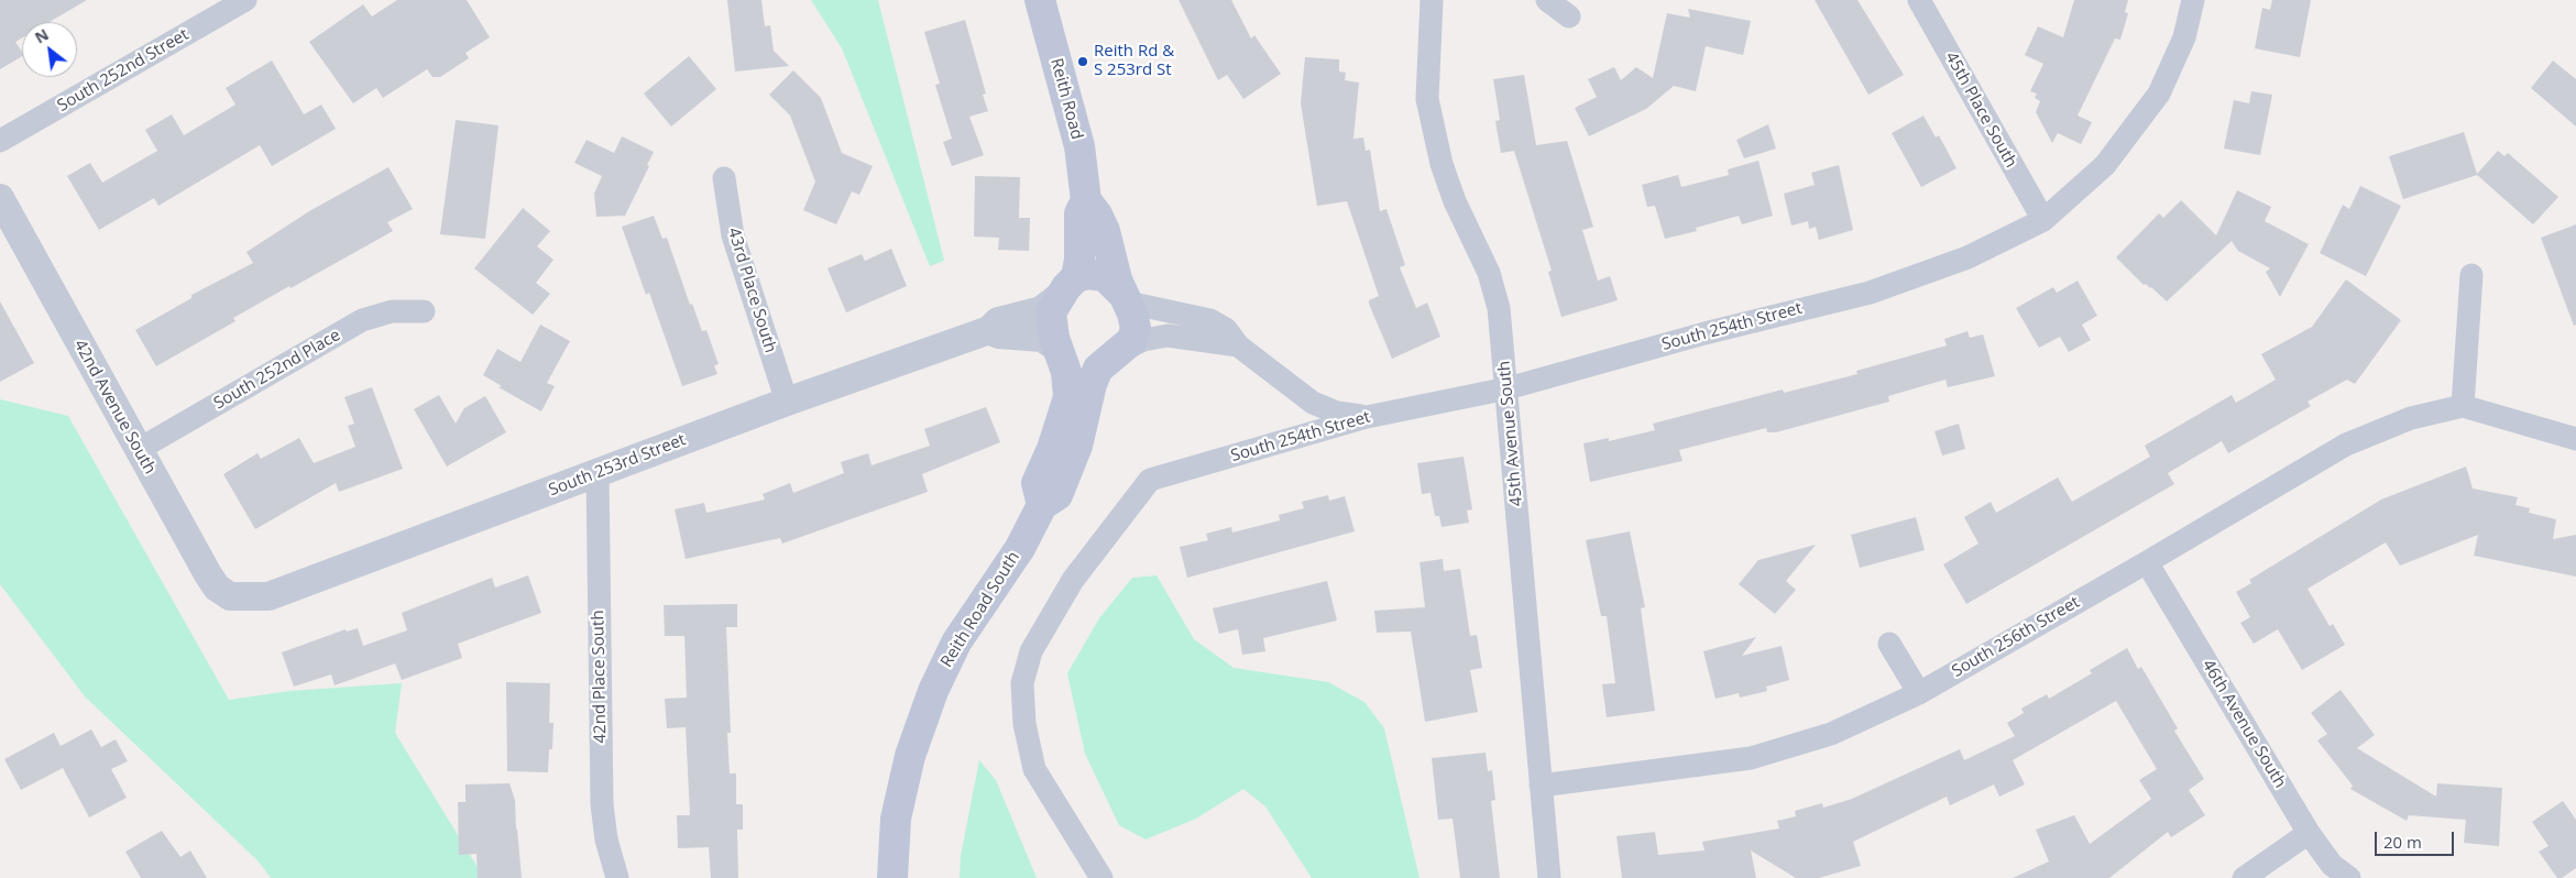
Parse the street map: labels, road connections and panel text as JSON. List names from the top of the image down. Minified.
{"streets":{"main road":["Reith Road","Reith Road South"],"street":["South 252nd Street","45th Place South","43rd Place South","South 254th Street","South 252nd Place","42nd Avenue South","45th Avenue South","South 253rd Street","South 256th Street","42nd Place South","46th Avenue South"]},"crossings":[["Reith Road","South 253rd Street"],["Reith Road","Reith Road South"],["45th Place South","South 254th Street"],["43rd Place South","South 253rd Street"],["South 254th Street","45th Avenue South"],["South 252nd Place","42nd Avenue South"],["42nd Avenue South","South 253rd Street"],["45th Avenue South","South 256th Street"],["South 253rd Street","Reith Road South"],["South 253rd Street","42nd Place South"],["South 256th Street","46th Avenue South"]],"places":["Reith Rd & S 253rd St"],"scale_bar":"20 m","north":"top left"}
